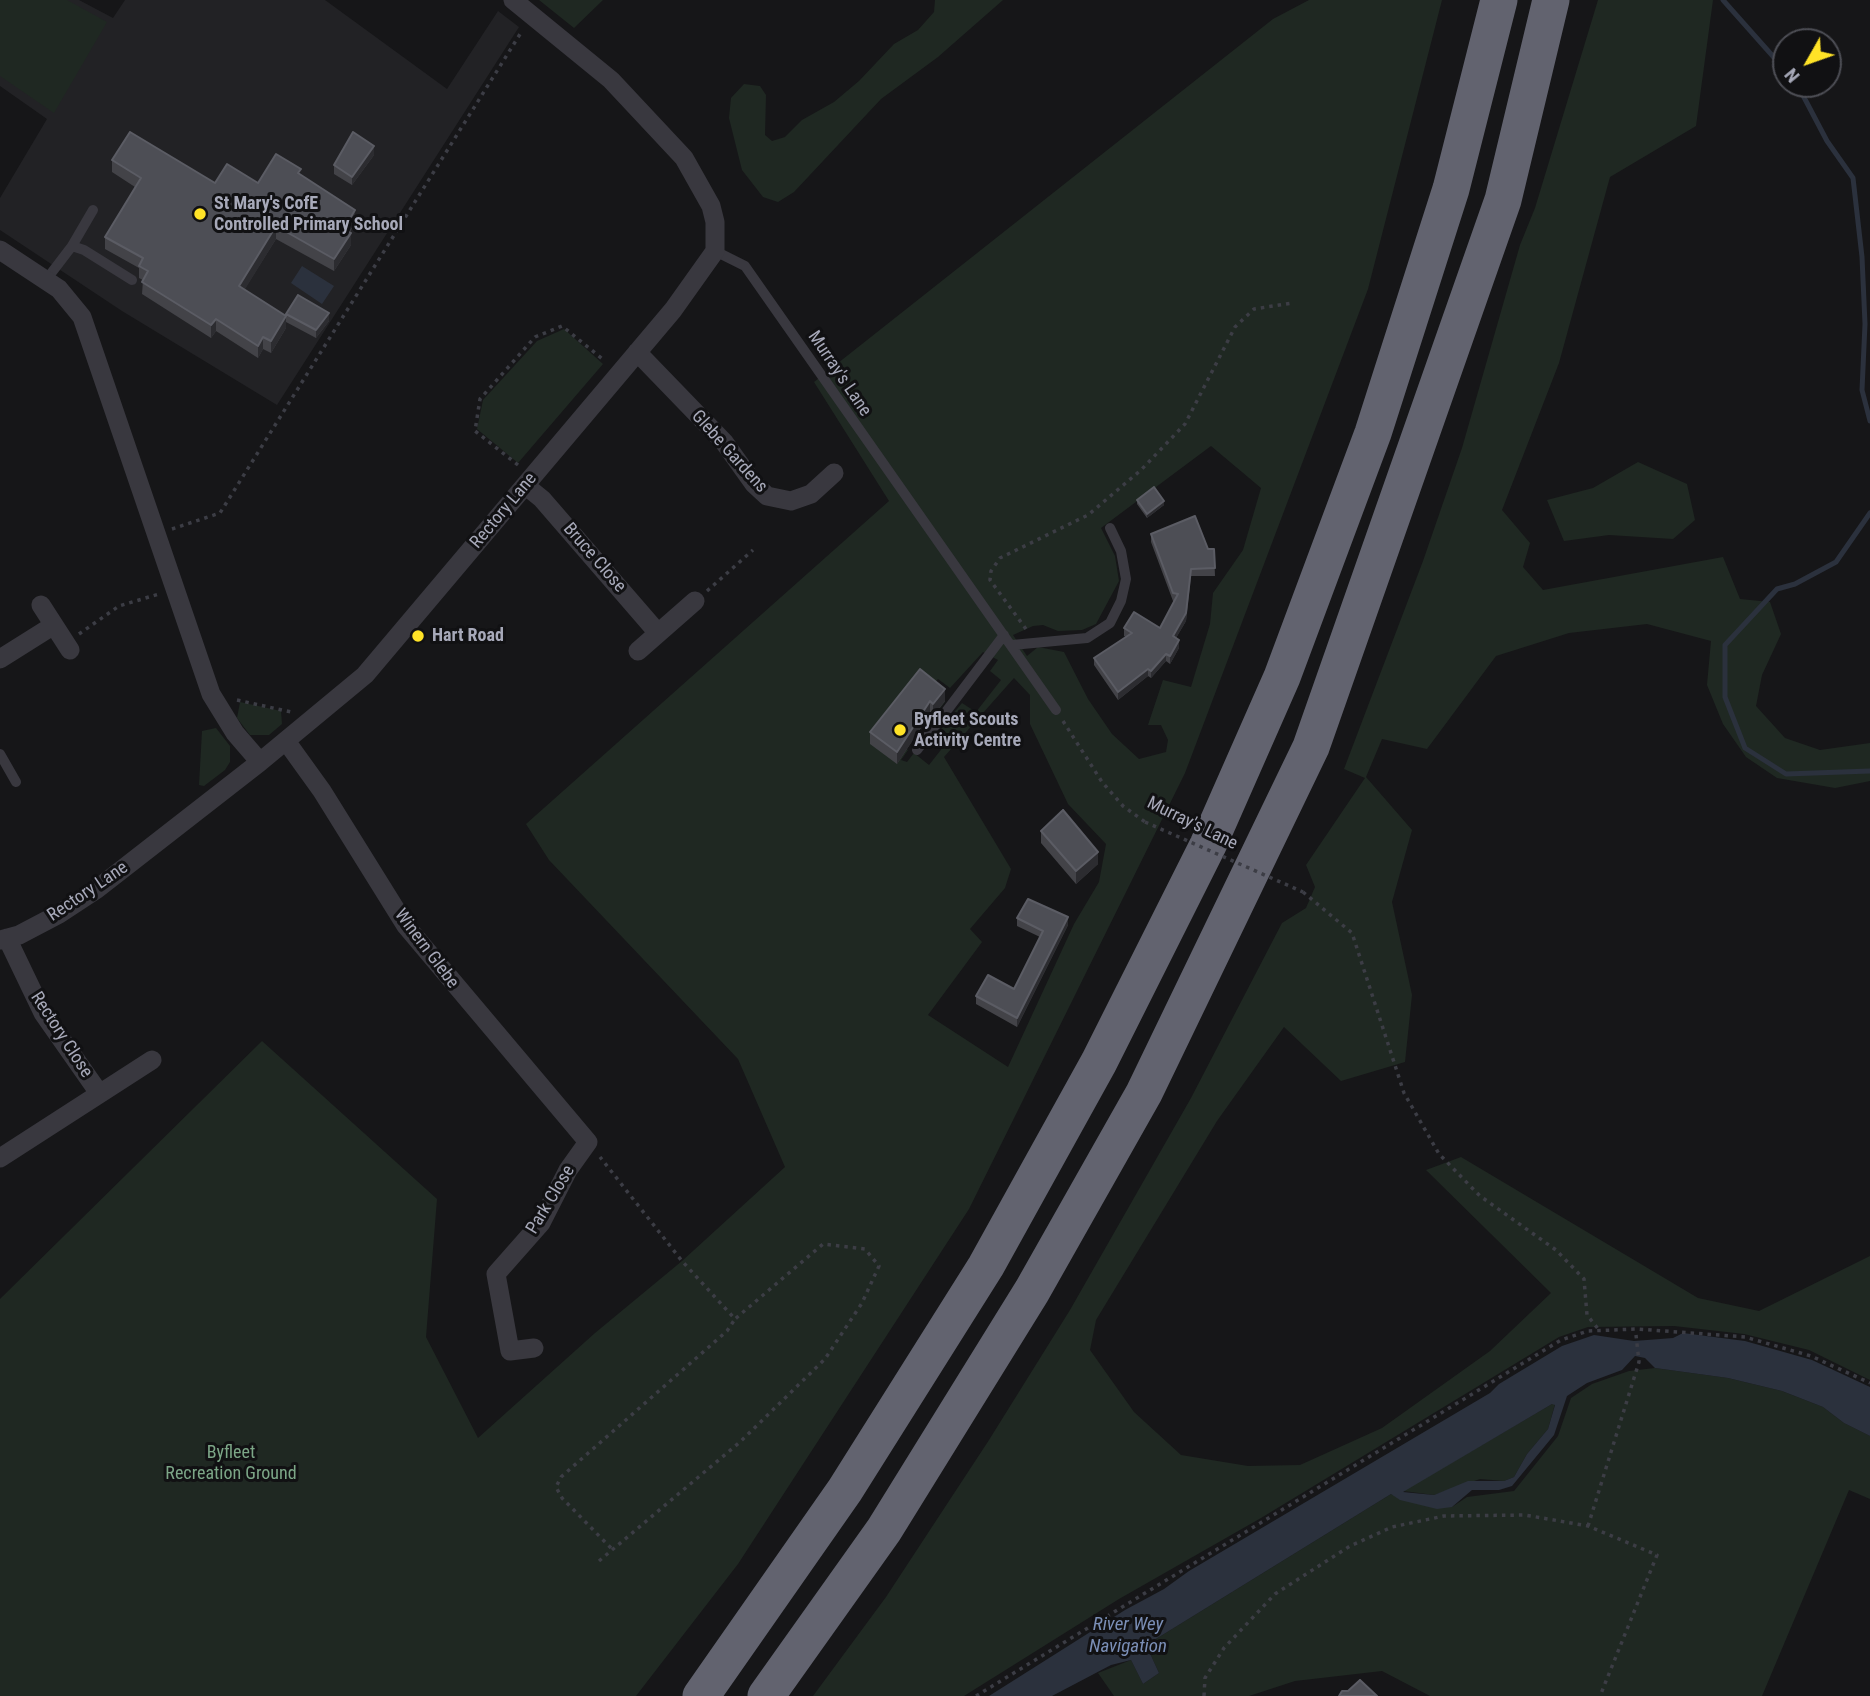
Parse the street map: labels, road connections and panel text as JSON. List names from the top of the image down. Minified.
{"streets":{"street":["Glebe Gardens","Rectory Lane","Bruce Close","Winern Glebe","Rectory Close","Park Close"],"lane":["Murray's Lane"]},"crossings":[["Murray's Lane","Rectory Lane"],["Glebe Gardens","Rectory Lane"],["Rectory Lane","Bruce Close"],["Rectory Lane","Winern Glebe"],["Rectory Lane","Rectory Close"],["Winern Glebe","Park Close"]],"water":["River Wey Navigation"],"parks":["Byfleet Recreation Ground"],"places":["St Mary's CofE Controlled Primary School","Hart Road","Byfleet Scouts Activity Centre"],"north":"bottom left"}
